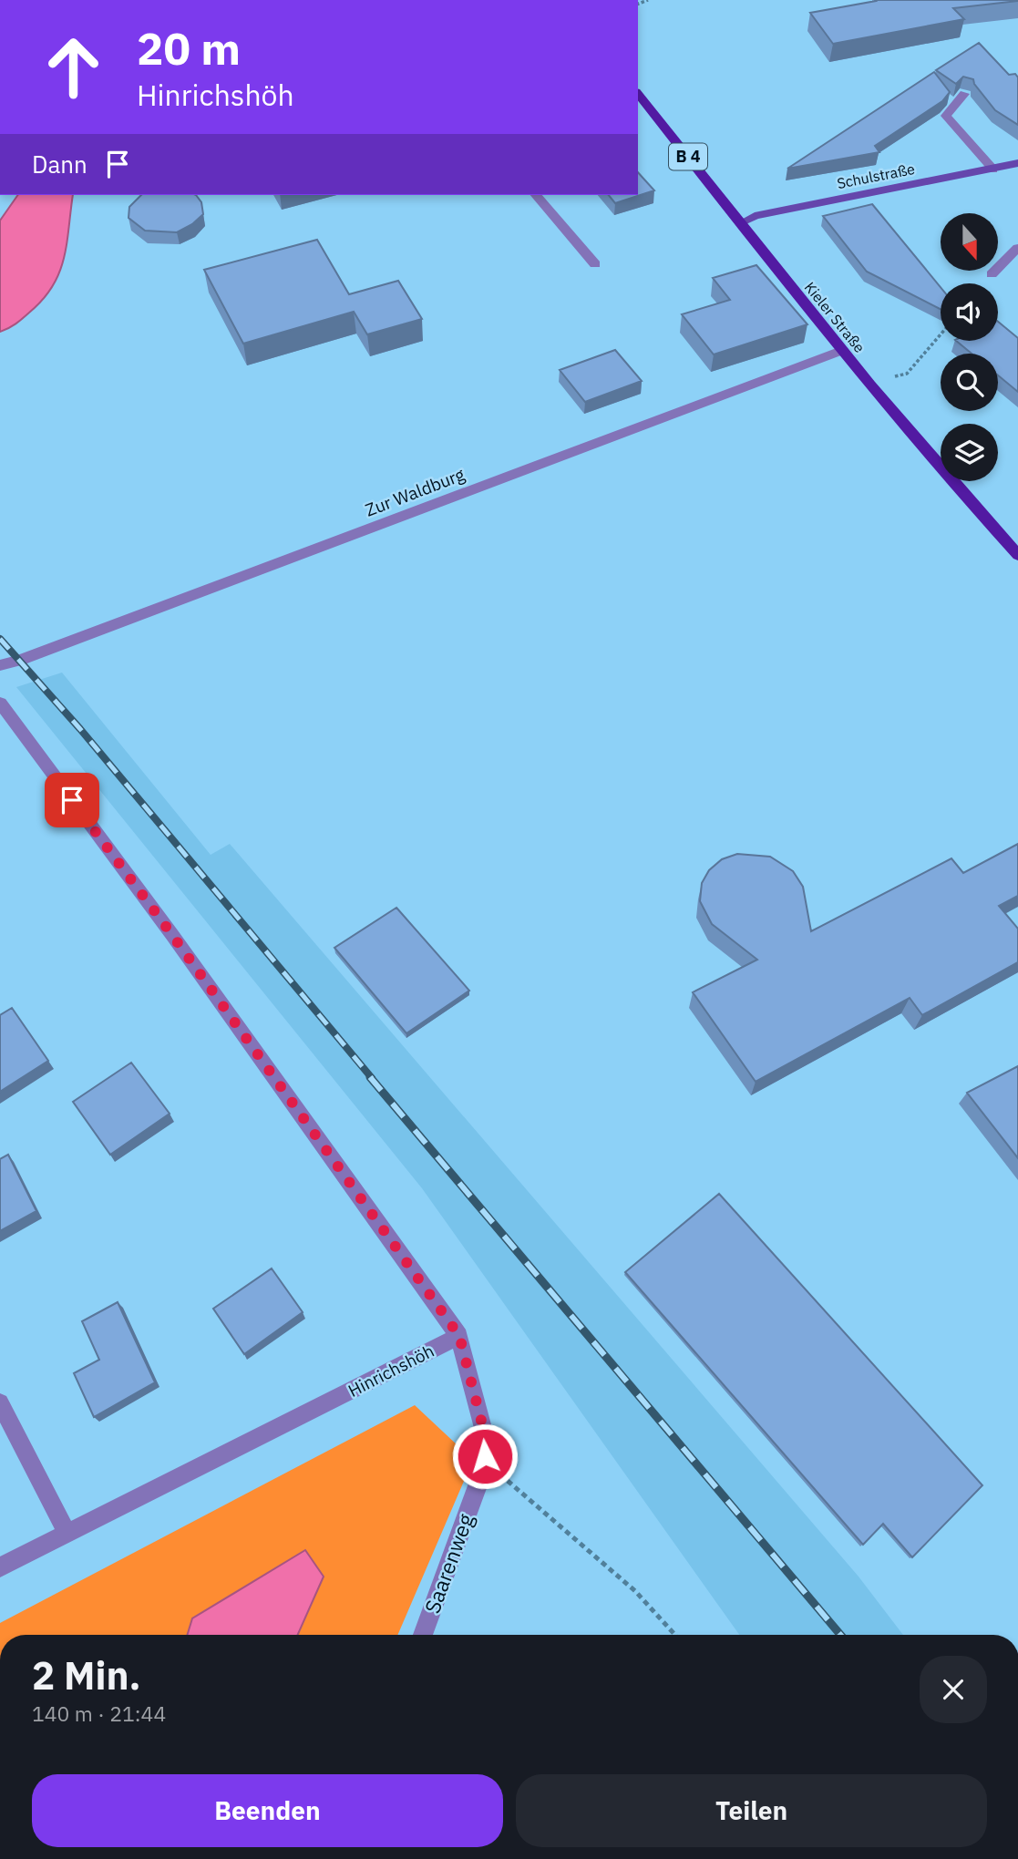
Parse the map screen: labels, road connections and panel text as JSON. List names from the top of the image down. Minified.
{"streets":{"main road":["B 4","Kieler Straße"],"street":["Schulstraße","Zur Waldburg","Hinrichshöh","Saarenweg"]},"crossings":[["Schulstraße","Kieler Straße"],["Kieler Straße","Zur Waldburg"],["Hinrichshöh","Saarenweg"]],"north":"bottom","page":{"turn":["20 m","Hinrichshöh"],"then":"Dann","heading":["2 Min.","140 m · 21:44"],"buttons":["Beenden","Teilen"]}}
